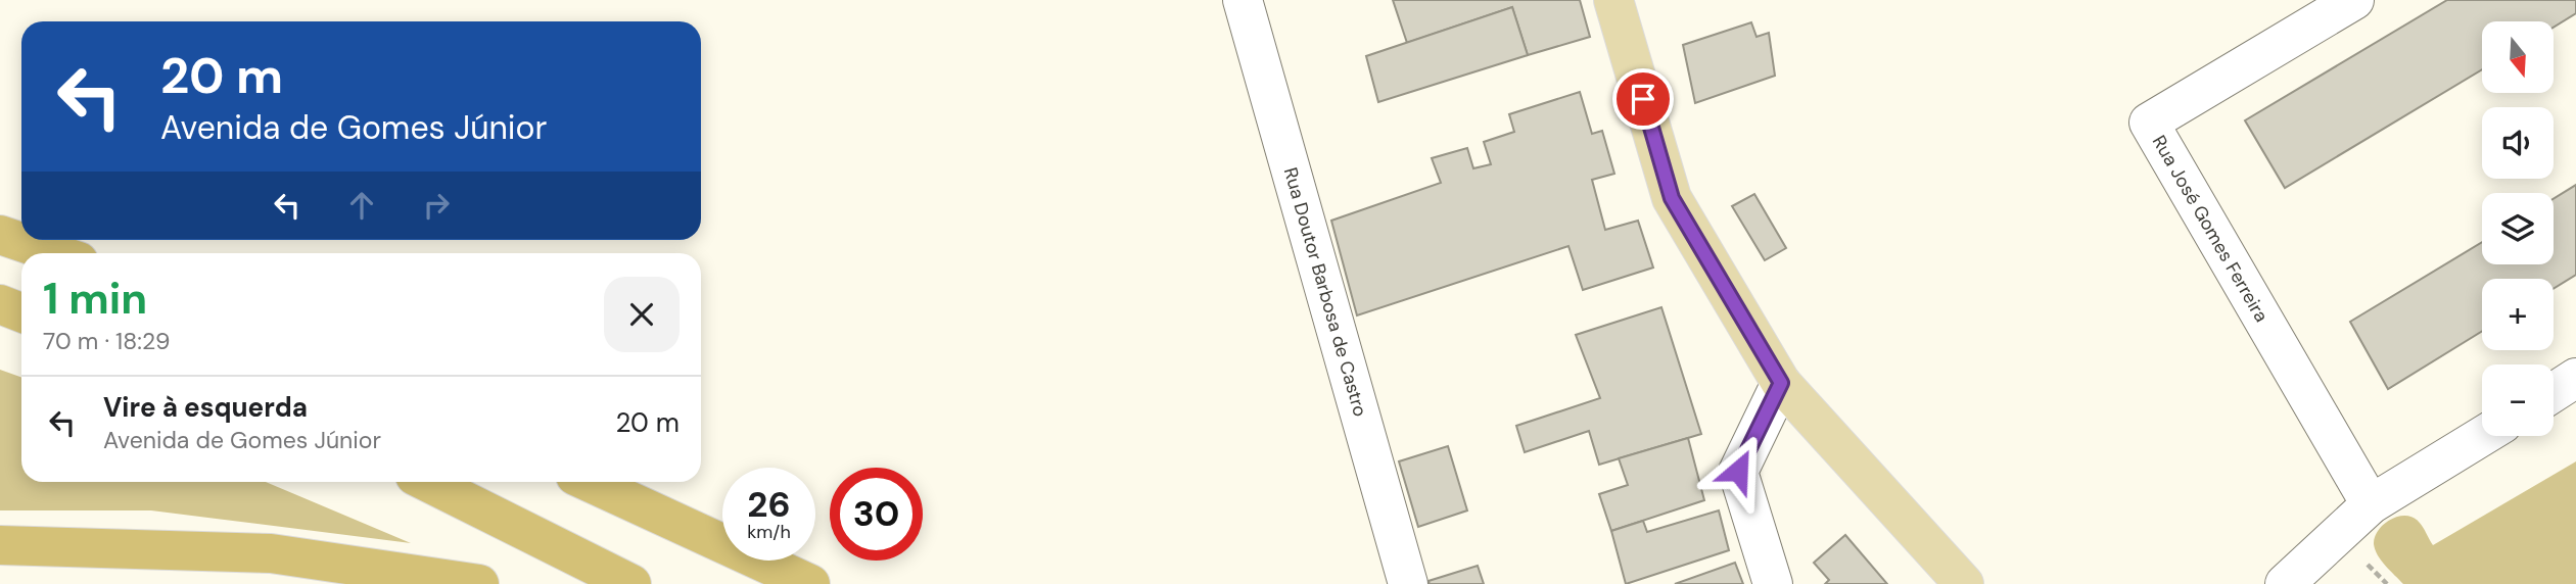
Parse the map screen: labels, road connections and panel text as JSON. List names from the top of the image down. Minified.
{"streets":{"street":["Rua José Gomes Ferreira","Rua Doutor Barbosa de Castro"]},"north":"bottom","page":{"map_buttons":["+","−"],"turn":["20 m","Avenida de Gomes Júnior"],"heading":["1 min","70 m · 18:29"],"list":[{"name":"Vire à esquerda","note":"Avenida de Gomes Júnior","value":"20 m"}],"speed":"26 km/h","limit":"30"}}
